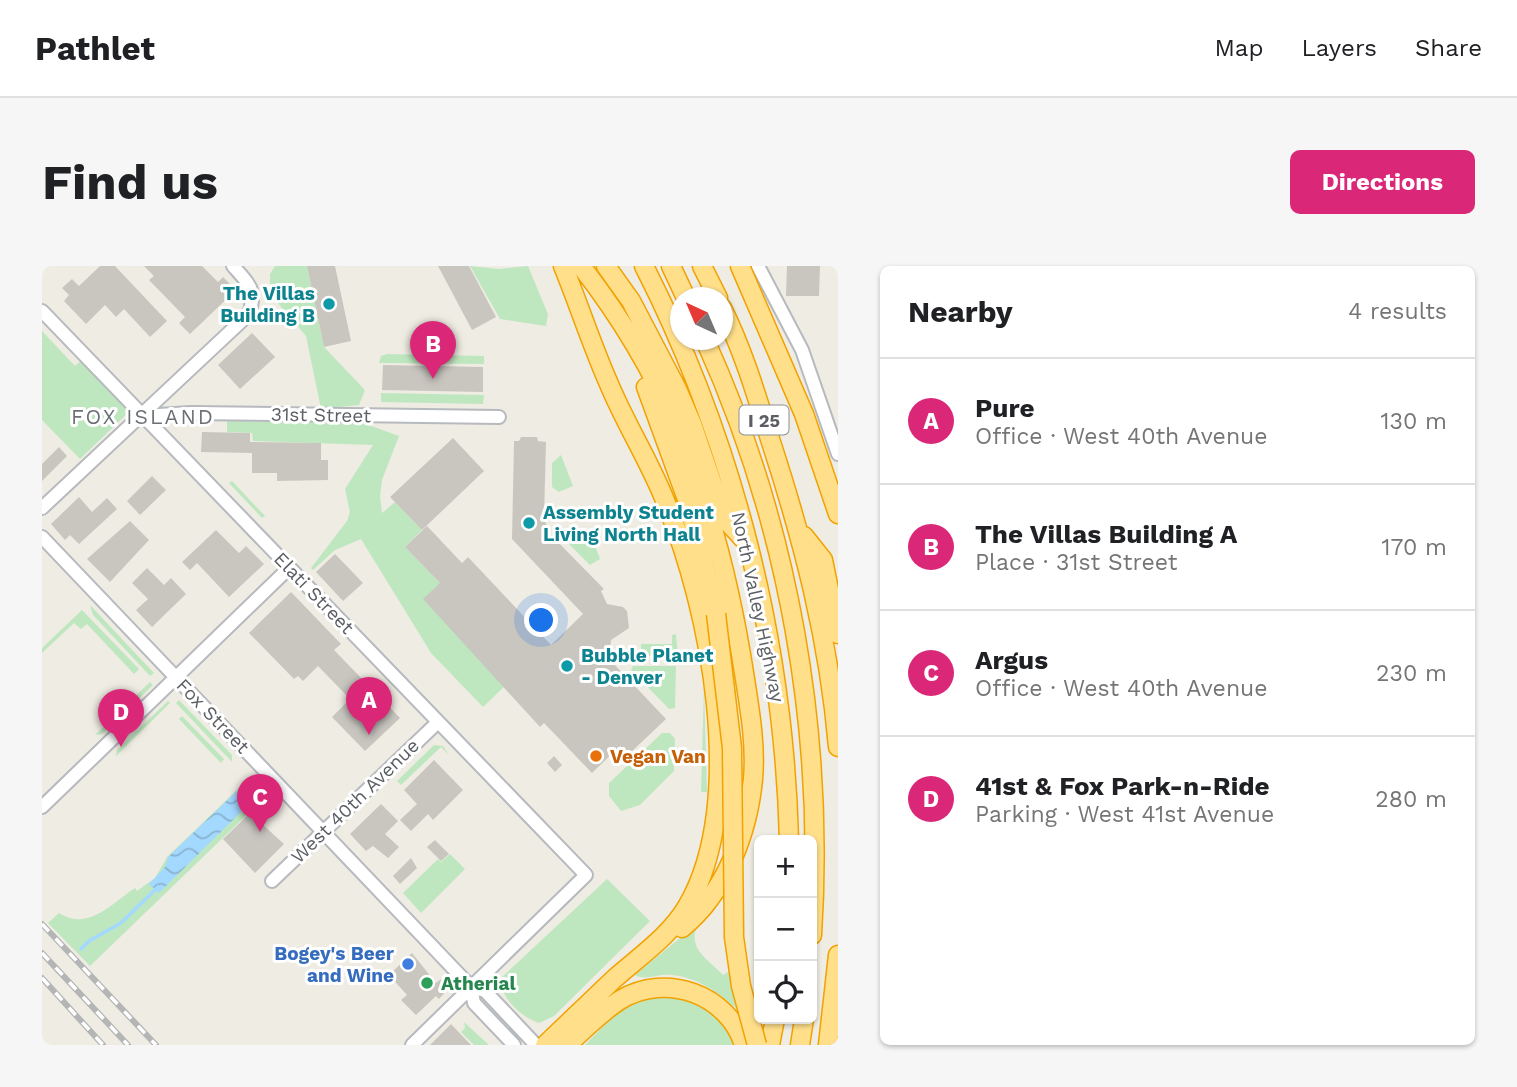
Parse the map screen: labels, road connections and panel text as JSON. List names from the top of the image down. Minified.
{"streets":{"highway":["I 25","North Valley Highway"],"street":["31st Street","Elati Street","Fox Street","West 40th Avenue"]},"crossings":[["31st Street","Elati Street"],["Elati Street","Fox Street"],["Elati Street","West 40th Avenue"],["Fox Street","West 40th Avenue"]],"districts":["FOX ISLAND"],"places":["The Villas Building B","Assembly Student Living North Hall","Bubble Planet - Denver","Vegan Van","Bogey's Beer and Wine","Atherial"],"north":"top left","page":{"header":"Pathlet","nav":["Map","Layers","Share"],"buttons":"Directions","title":"Find us","heading":["Nearby","4 results"],"pins":["B","A","D","C"],"list":[{"mark":"A","name":"Pure","note":"Office · West 40th Avenue","value":"130 m"},{"mark":"B","name":"The Villas Building A","note":"Place · 31st Street","value":"170 m"},{"mark":"C","name":"Argus","note":"Office · West 40th Avenue","value":"230 m"},{"mark":"D","name":"41st & Fox Park-n-Ride","note":"Parking · West 41st Avenue","value":"280 m"}],"map_buttons":["+","−"]}}
